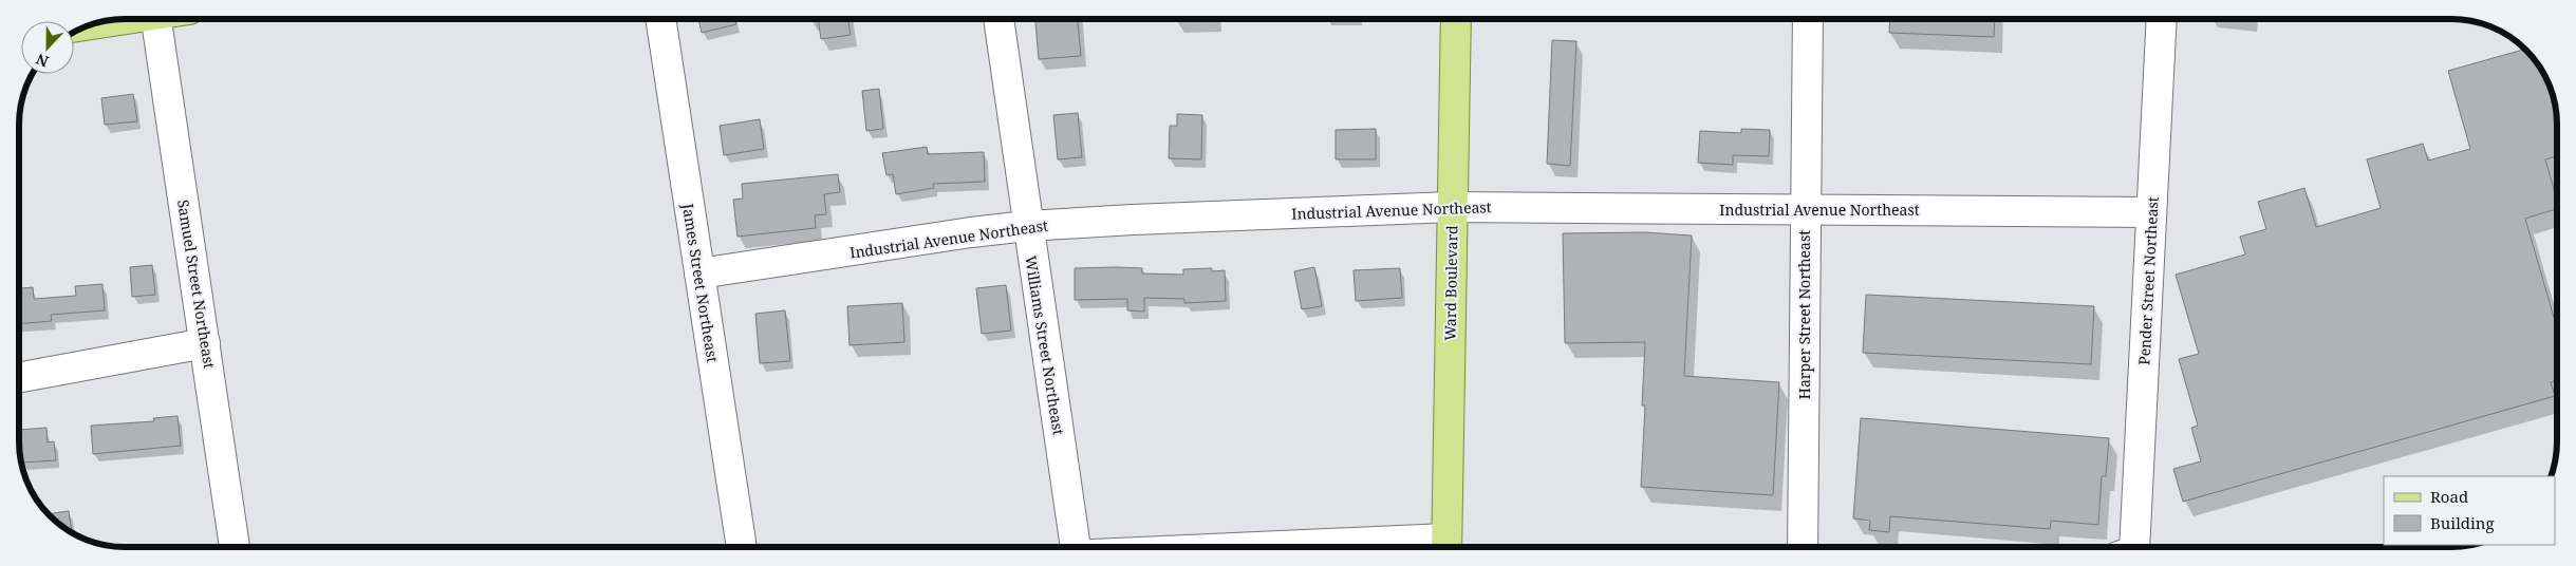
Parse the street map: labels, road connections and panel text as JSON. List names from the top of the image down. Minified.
{"streets":{"main road":["Ward Boulevard"],"street":["Industrial Avenue Northeast","Pender Street Northeast","James Street Northeast","Samuel Street Northeast","Harper Street Northeast","Williams Street Northeast"]},"crossings":[["Industrial Avenue Northeast","Pender Street Northeast"],["Industrial Avenue Northeast","James Street Northeast"],["Industrial Avenue Northeast","Ward Boulevard"],["Industrial Avenue Northeast","Harper Street Northeast"],["Industrial Avenue Northeast","Williams Street Northeast"]],"legend":["Road","Building"],"north":"bottom"}
